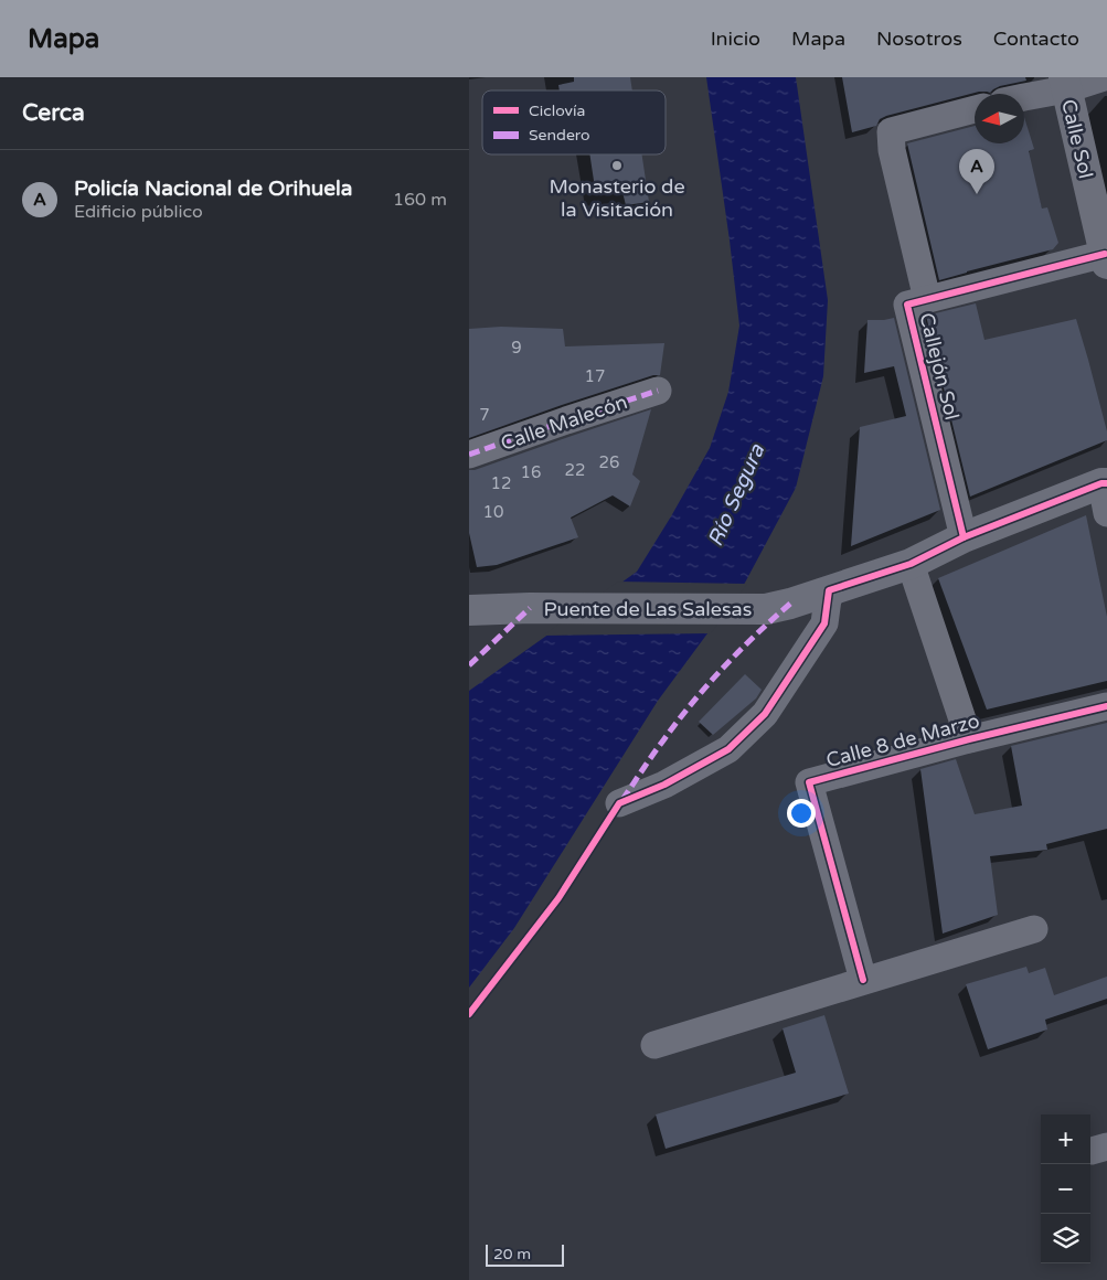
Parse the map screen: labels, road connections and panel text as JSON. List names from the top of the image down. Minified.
{"streets":{"street":["Calle Sol","Callejón Sol","Calle Malecón","Puente de Las Salesas","Calle 8 de Marzo"]},"crossings":[["Calle Sol","Callejón Sol"],["Callejón Sol","Puente de Las Salesas"]],"water":["Río Segura"],"places":["Monasterio de la Visitación"],"house_numbers":["9","17","7","26","22","16","12","10"],"legend":["Ciclovía","Sendero"],"scale_bar":"20 m","north":"left","page":{"header":"Mapa","nav":["Inicio","Mapa","Nosotros","Contacto"],"heading":"Cerca","list":[{"mark":"A","name":"Policía Nacional de Orihuela","note":"Edificio público","value":"160 m"}],"pins":"A","map_buttons":["+","−"],"scale":"20 m"}}
